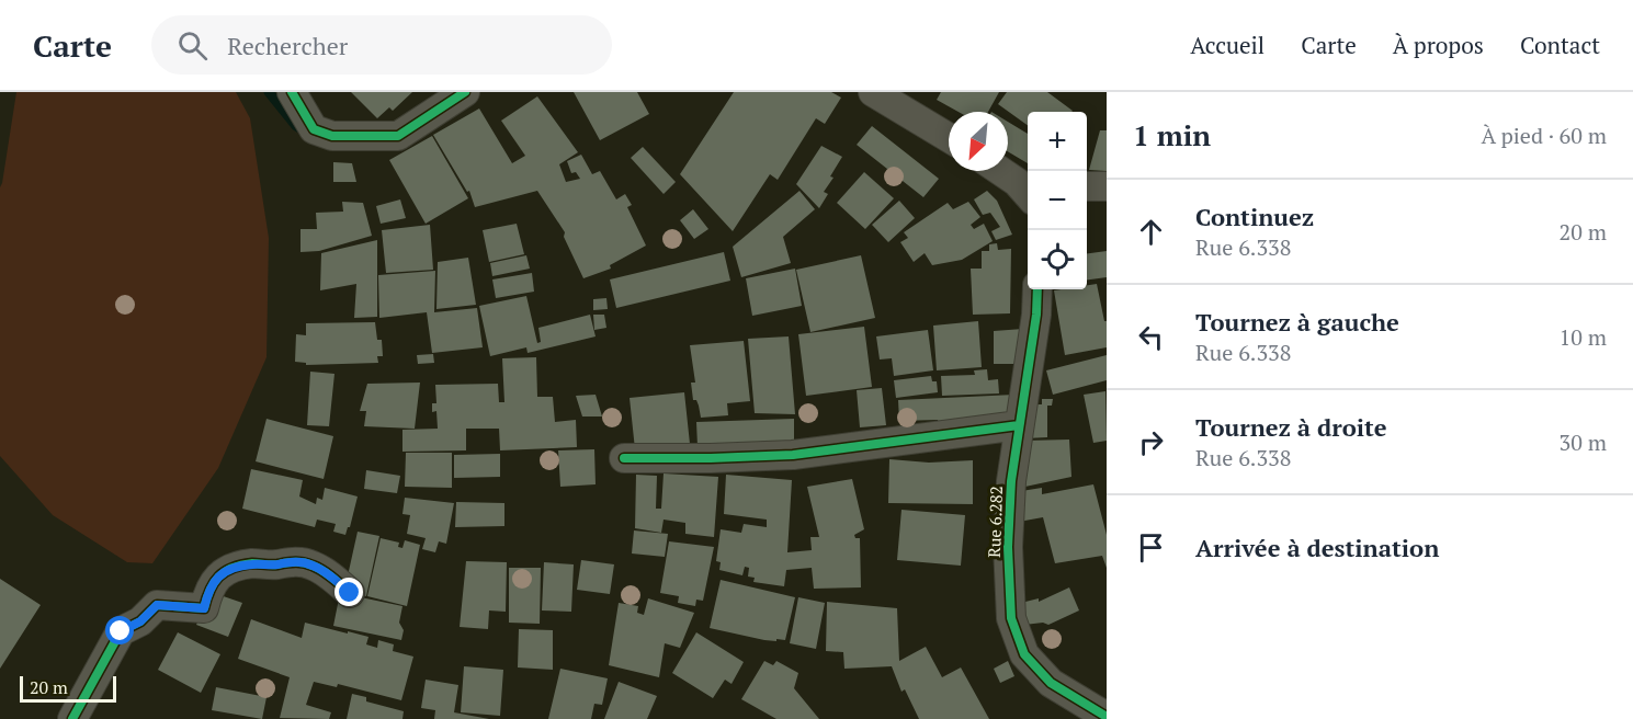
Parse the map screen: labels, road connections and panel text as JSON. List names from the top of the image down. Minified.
{"streets":{"street":["Rue 6.282"]},"scale_bar":"20 m","north":"bottom left","page":{"header":"Carte","search":"Rechercher","nav":["Accueil","Carte","À propos","Contact"],"heading":["1 min","À pied · 60 m"],"map_buttons":["+","−"],"list":[["Continuez","Rue 6.338","20 m"],["Tournez à gauche","Rue 6.338","10 m"],["Tournez à droite","Rue 6.338","30 m"],"Arrivée à destination"],"scale":"20 m"}}
